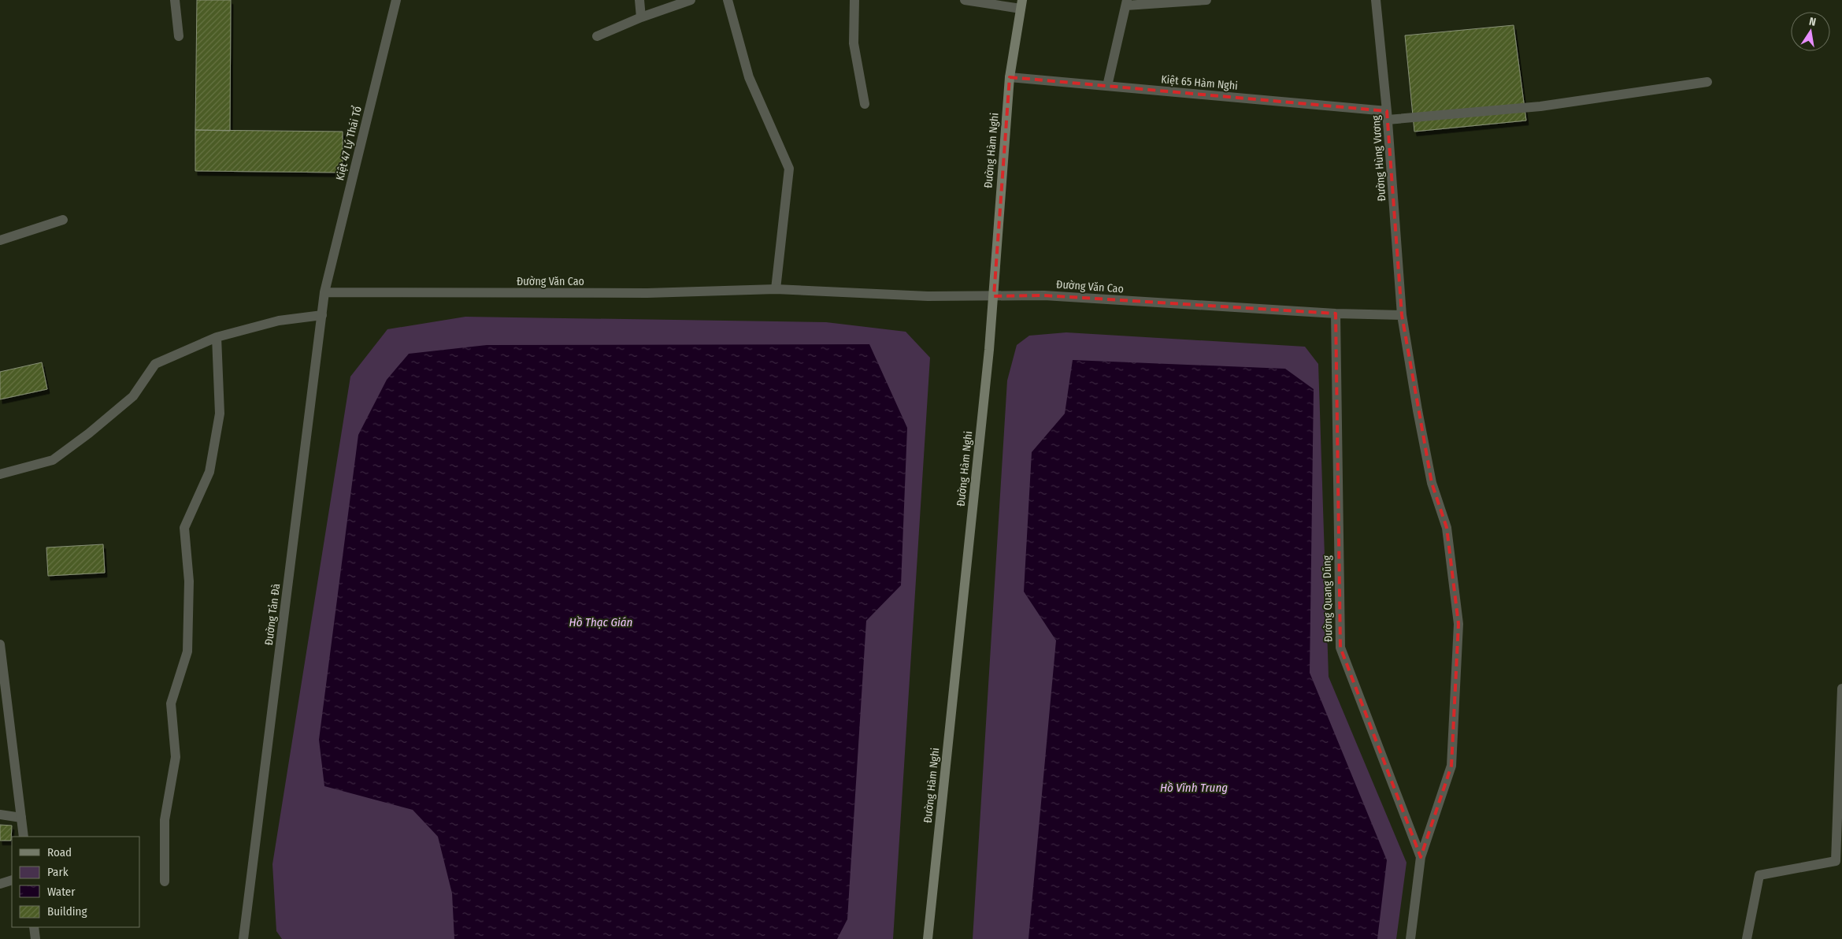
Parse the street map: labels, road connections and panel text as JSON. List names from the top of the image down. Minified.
{"streets":{"main road":["Đường Hàm Nghi"],"street":["Kiệt 65 Hàm Nghi","Kiệt 47 Lý Thái Tổ","Đường Hùng Vương","Đường Văn Cao","Đường Quang Dũng","Đường Tản Đà"]},"crossings":[["Kiệt 65 Hàm Nghi","Đường Hàm Nghi"],["Kiệt 65 Hàm Nghi","Đường Hùng Vương"],["Kiệt 47 Lý Thái Tổ","Đường Văn Cao"],["Kiệt 47 Lý Thái Tổ","Đường Tản Đà"],["Đường Hàm Nghi","Đường Văn Cao"],["Đường Hùng Vương","Đường Văn Cao"],["Đường Hùng Vương","Đường Quang Dũng"],["Đường Văn Cao","Đường Quang Dũng"],["Đường Văn Cao","Đường Tản Đà"]],"water":["Hồ Thạc Gián","Hồ Vĩnh Trung"],"legend":["Road","Park","Water","Building"],"north":"top"}
